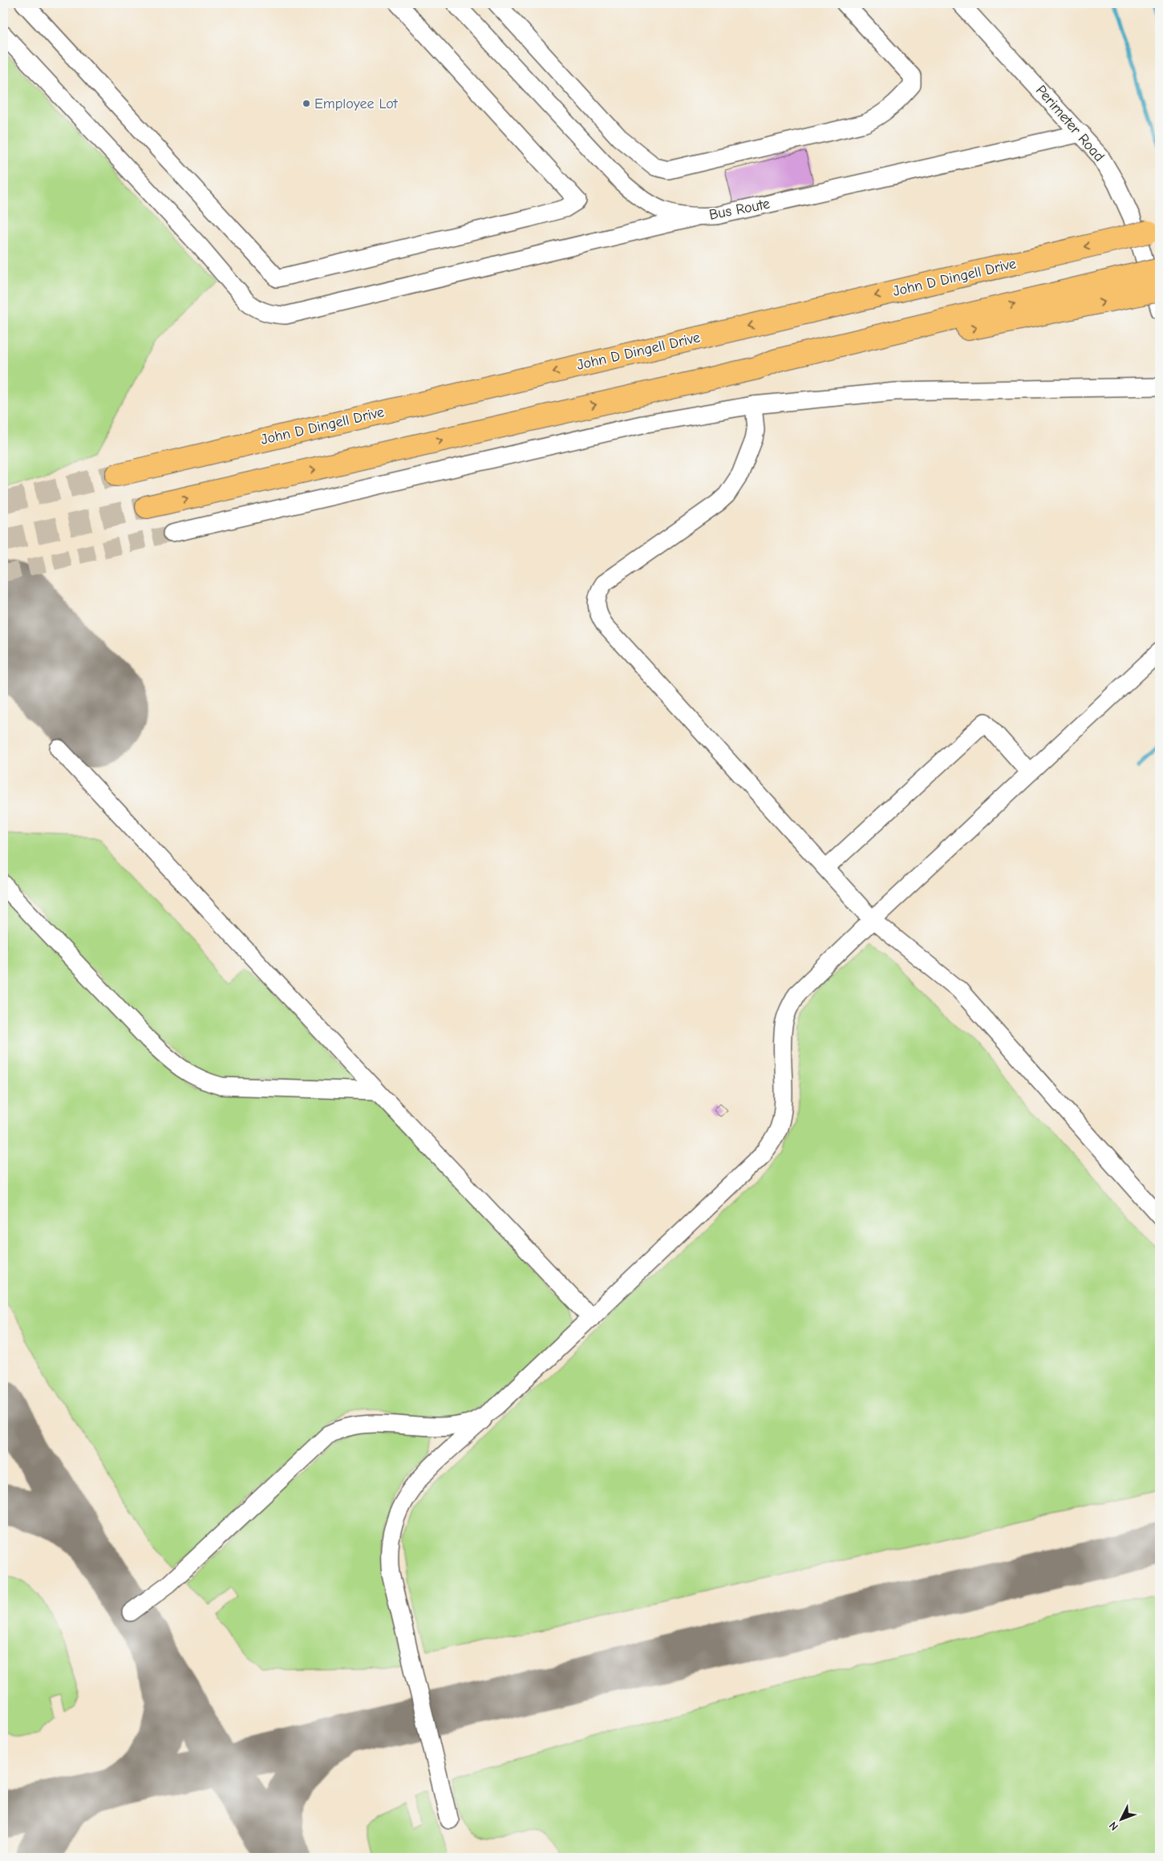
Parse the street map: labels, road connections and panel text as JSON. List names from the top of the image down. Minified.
{"streets":{"highway":["John D Dingell Drive"],"lane":["Perimeter Road","Bus Route"]},"crossings":[["Perimeter Road","Bus Route"]],"places":["Employee Lot"],"north":"bottom left"}
